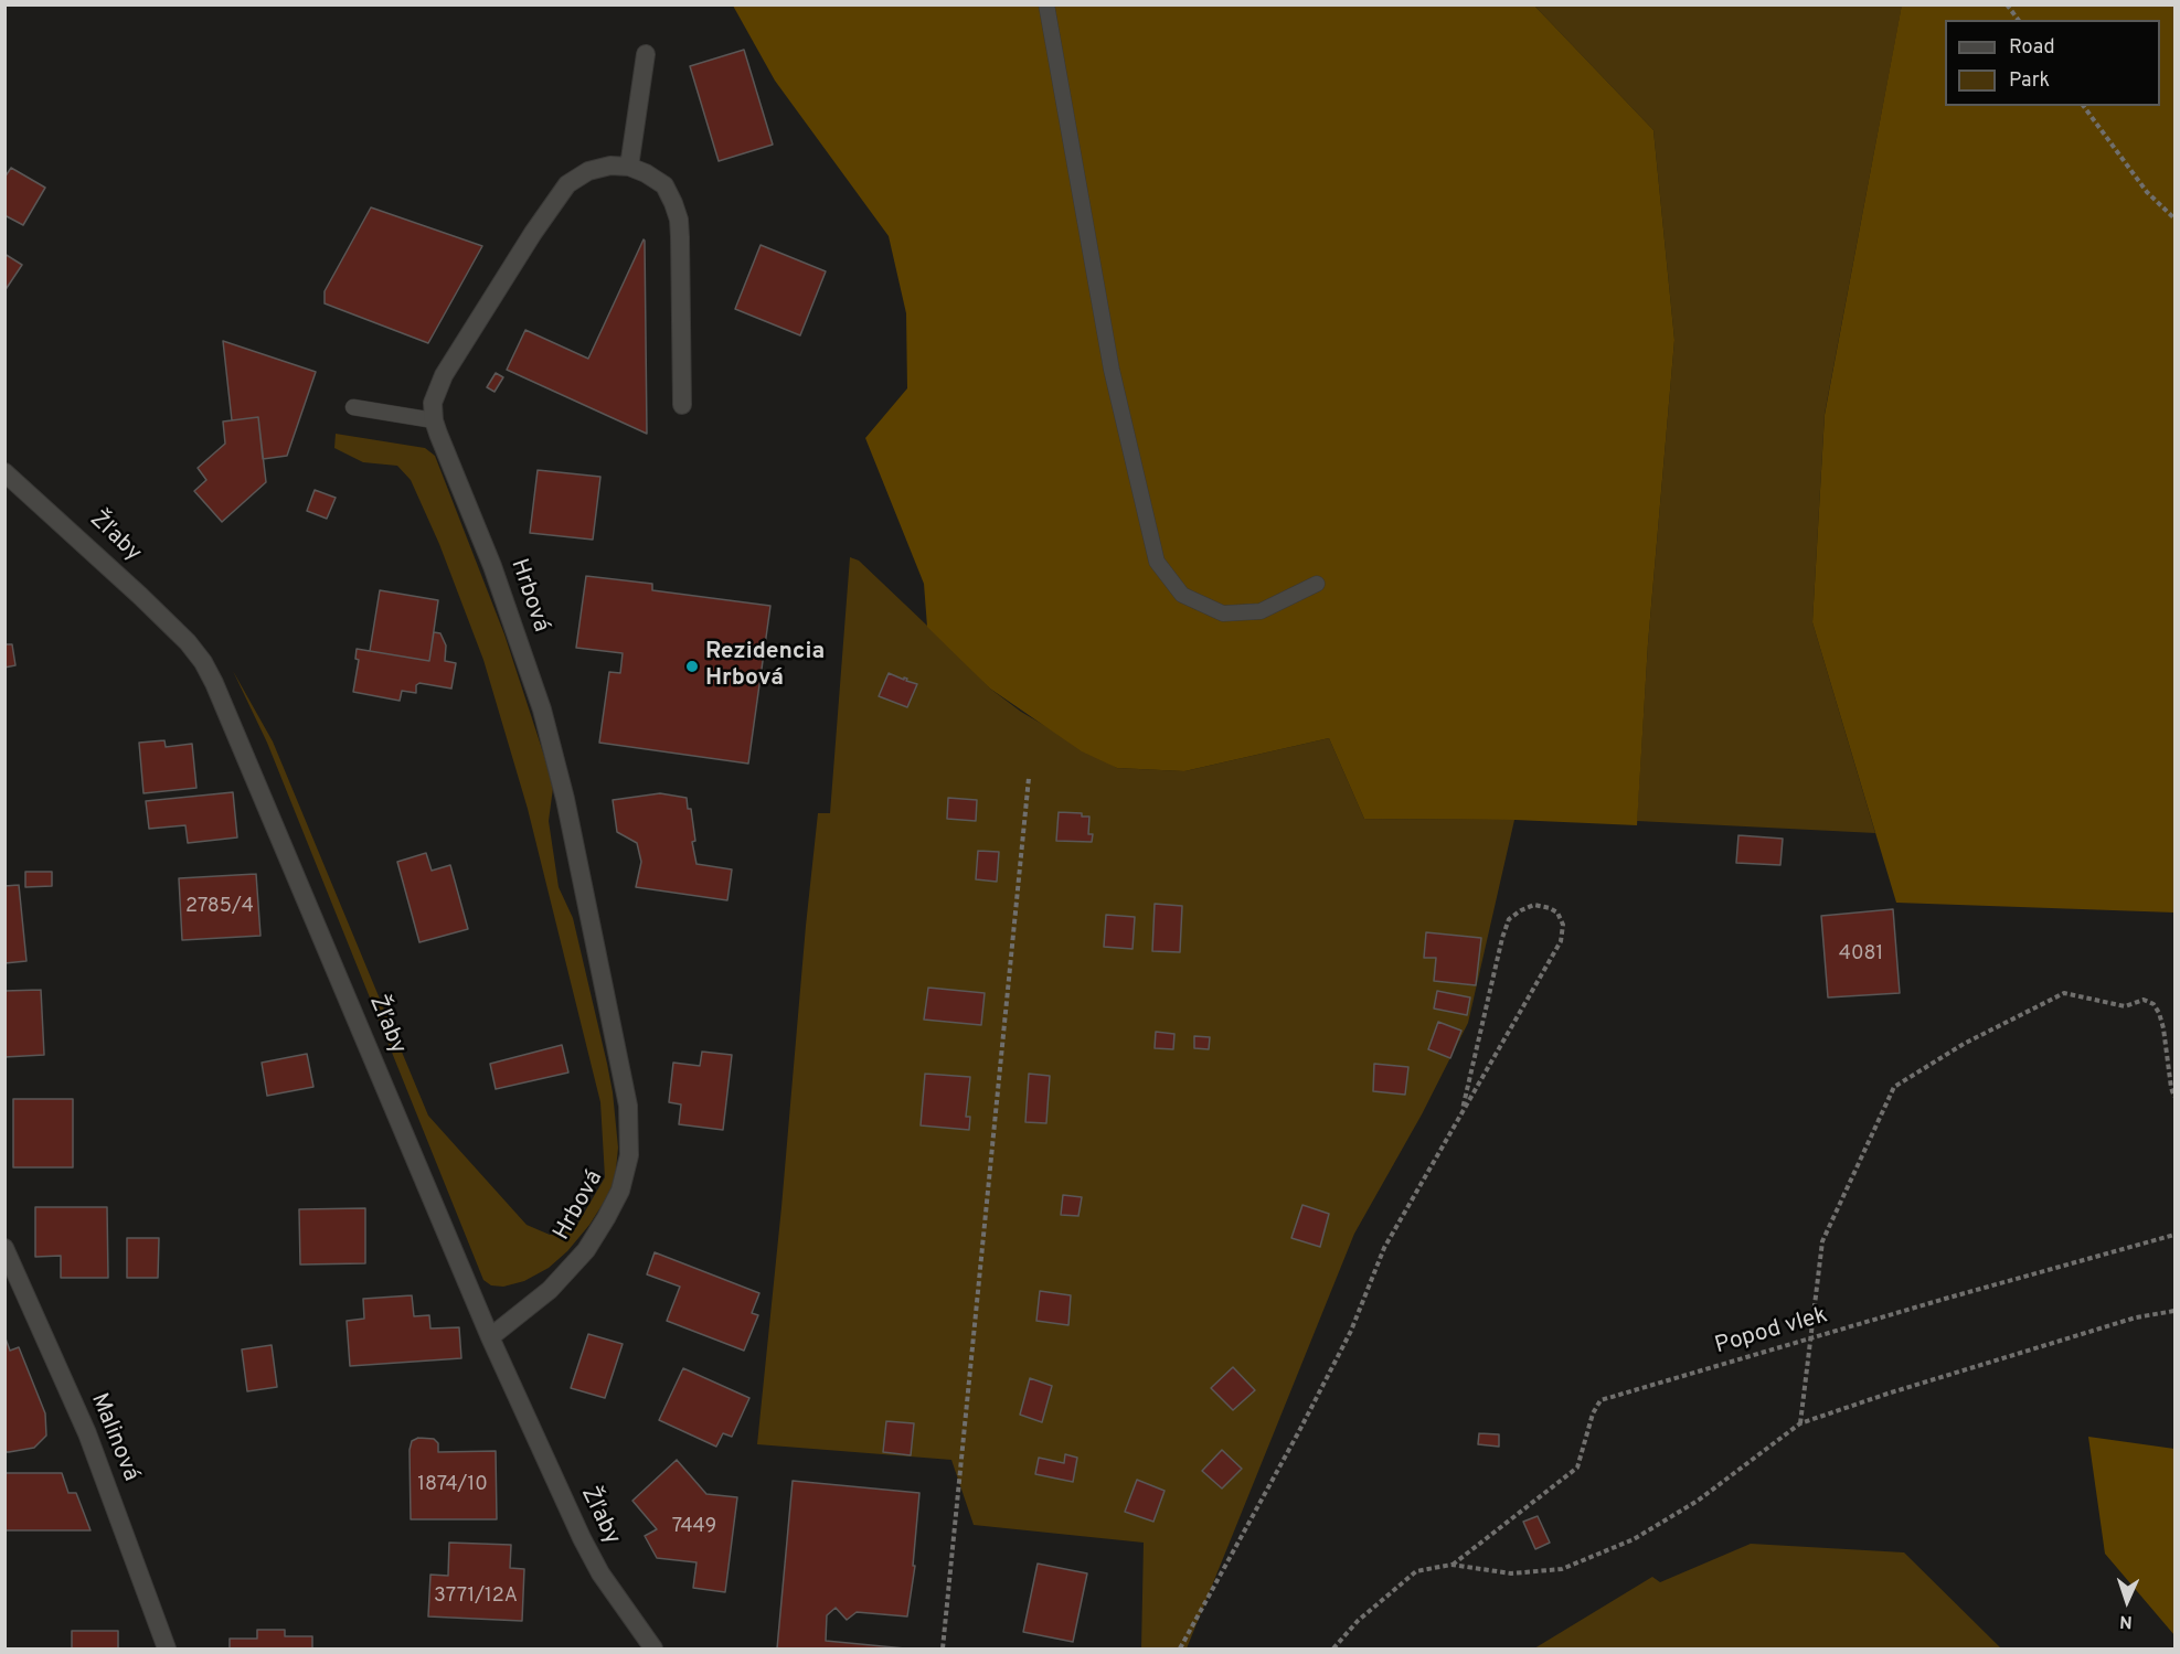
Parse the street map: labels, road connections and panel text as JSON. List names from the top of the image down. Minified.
{"streets":{"street":["Žľaby","Hrbová","Malinová"],"path":["Popod vlek"]},"crossings":[["Žľaby","Hrbová"]],"places":["Rezidencia Hrbová"],"house_numbers":["2785/4","4081","1874/10","7449","3771/12A"],"legend":["Road","Park"],"north":"bottom"}
